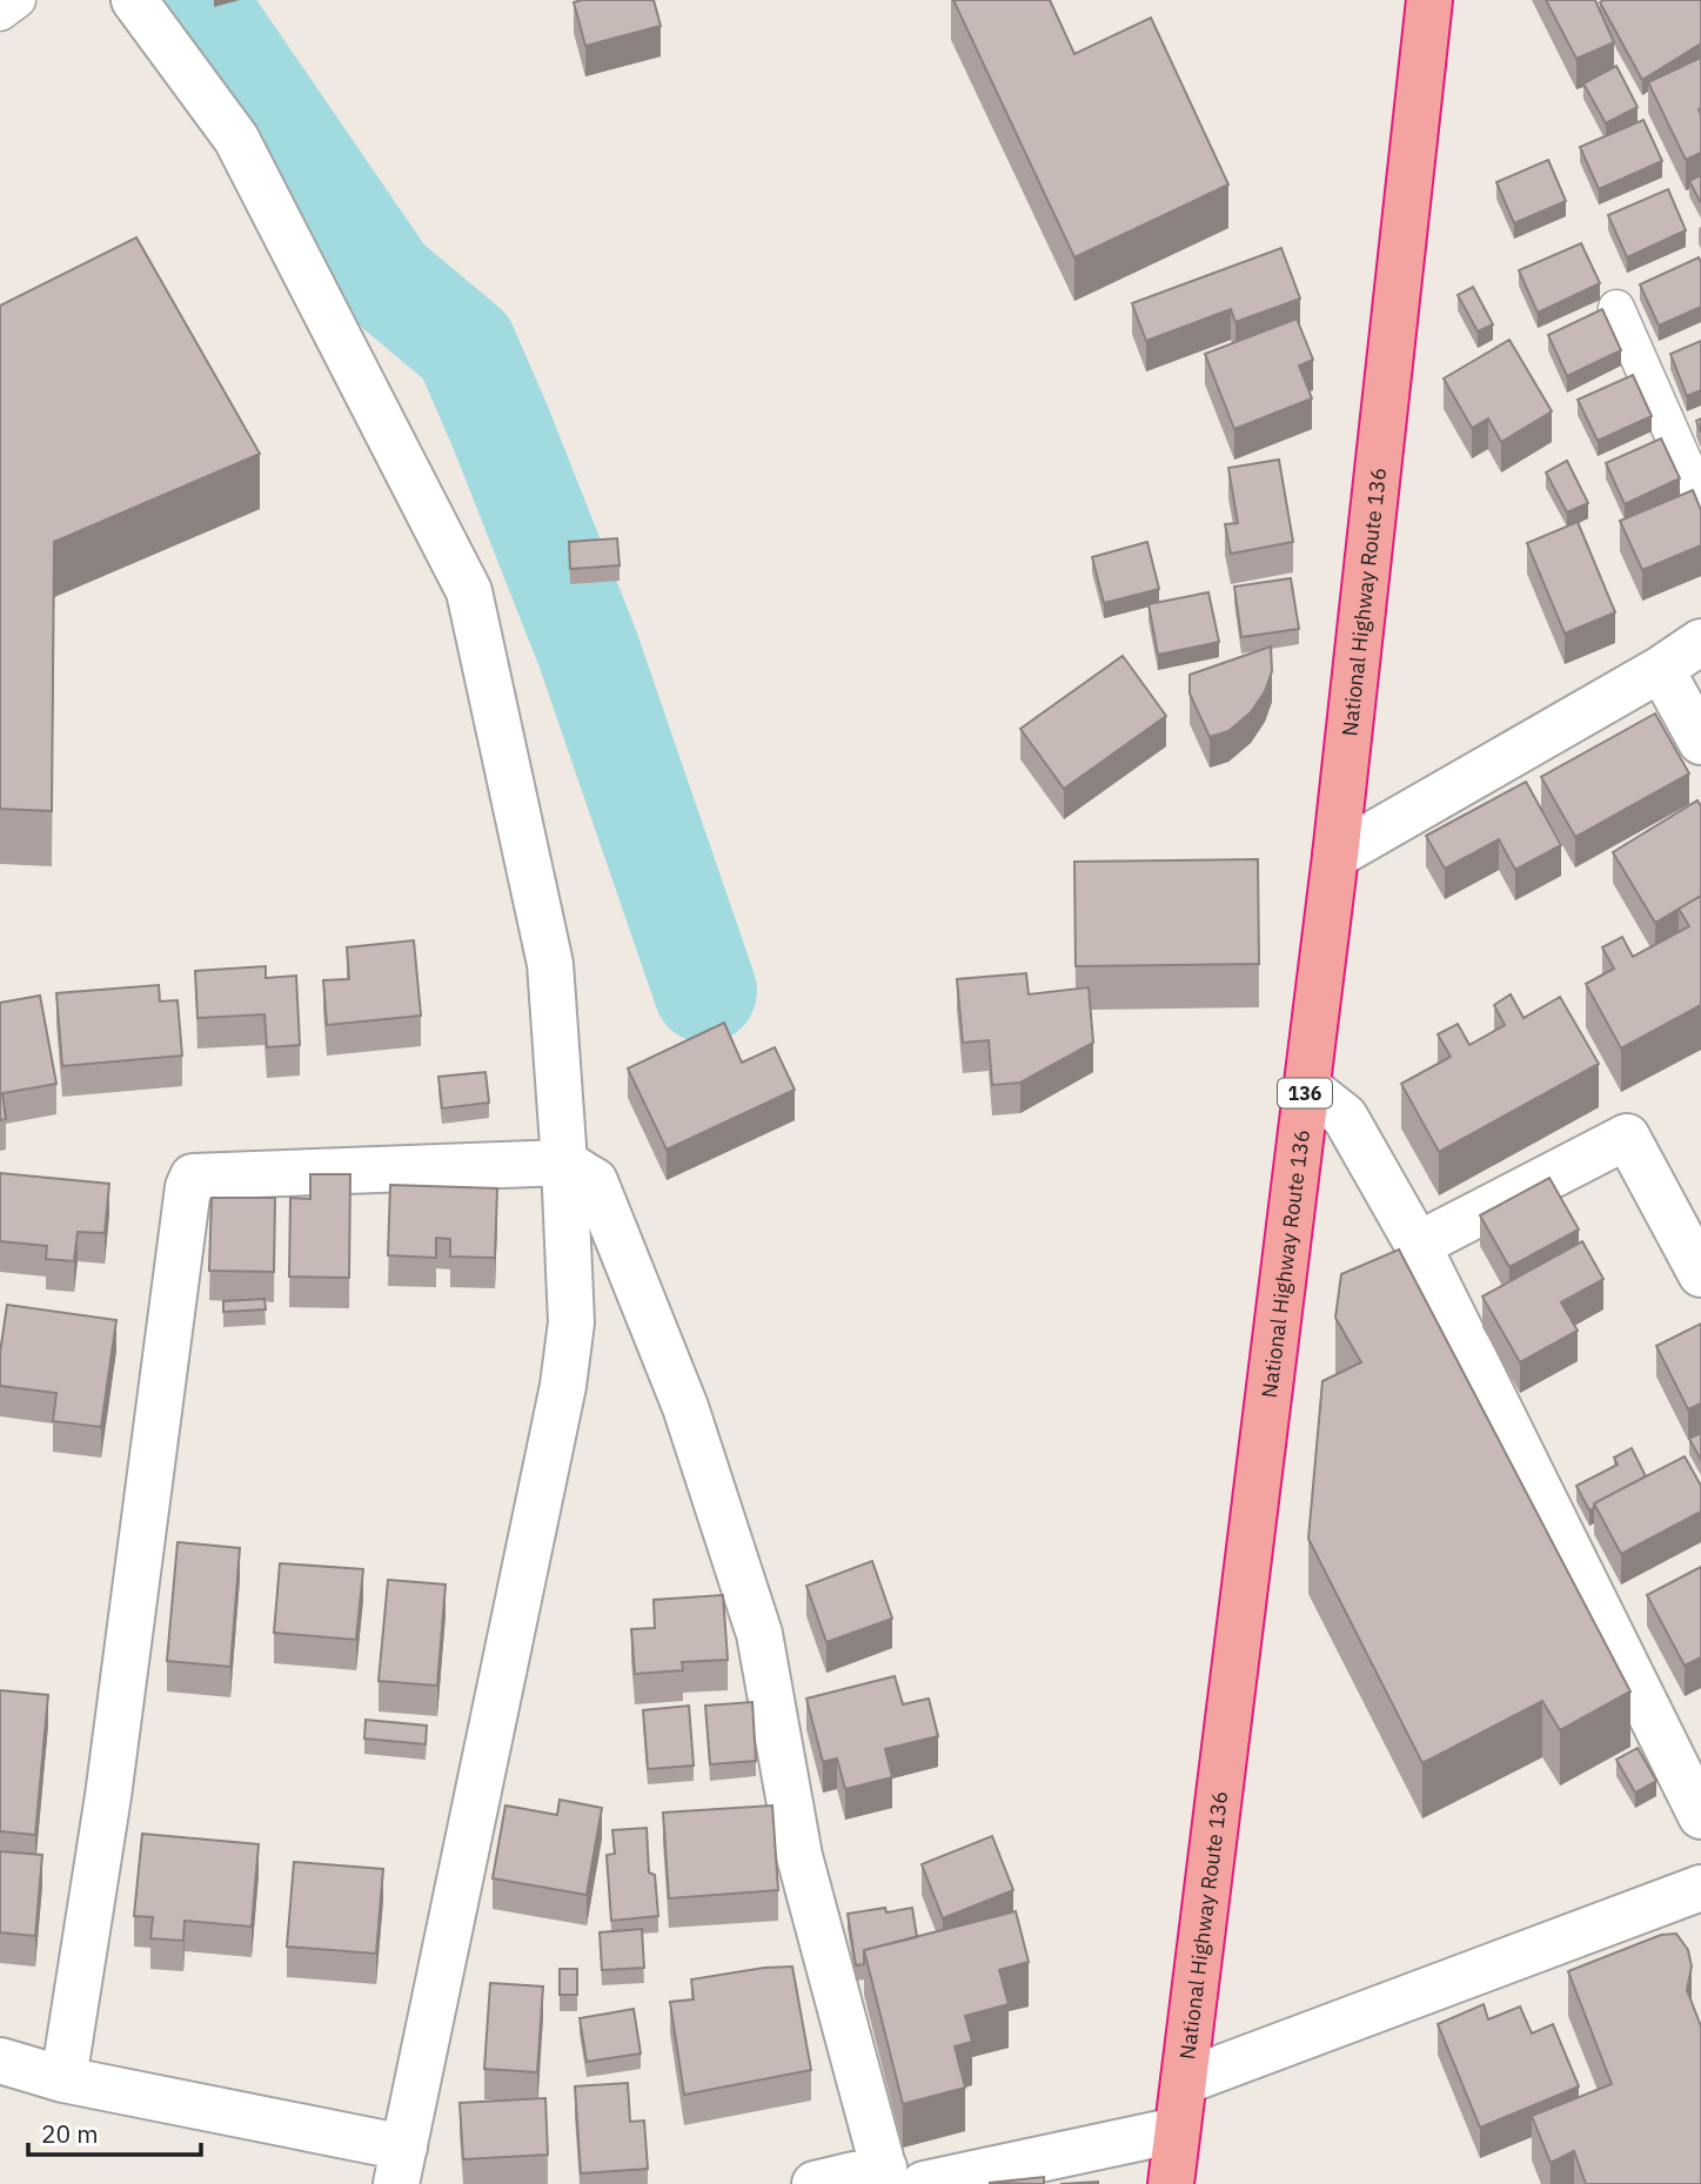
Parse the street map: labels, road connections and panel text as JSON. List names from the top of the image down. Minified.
{"streets":{"highway":["National Highway Route 136","136"]},"scale_bar":"20 m"}
